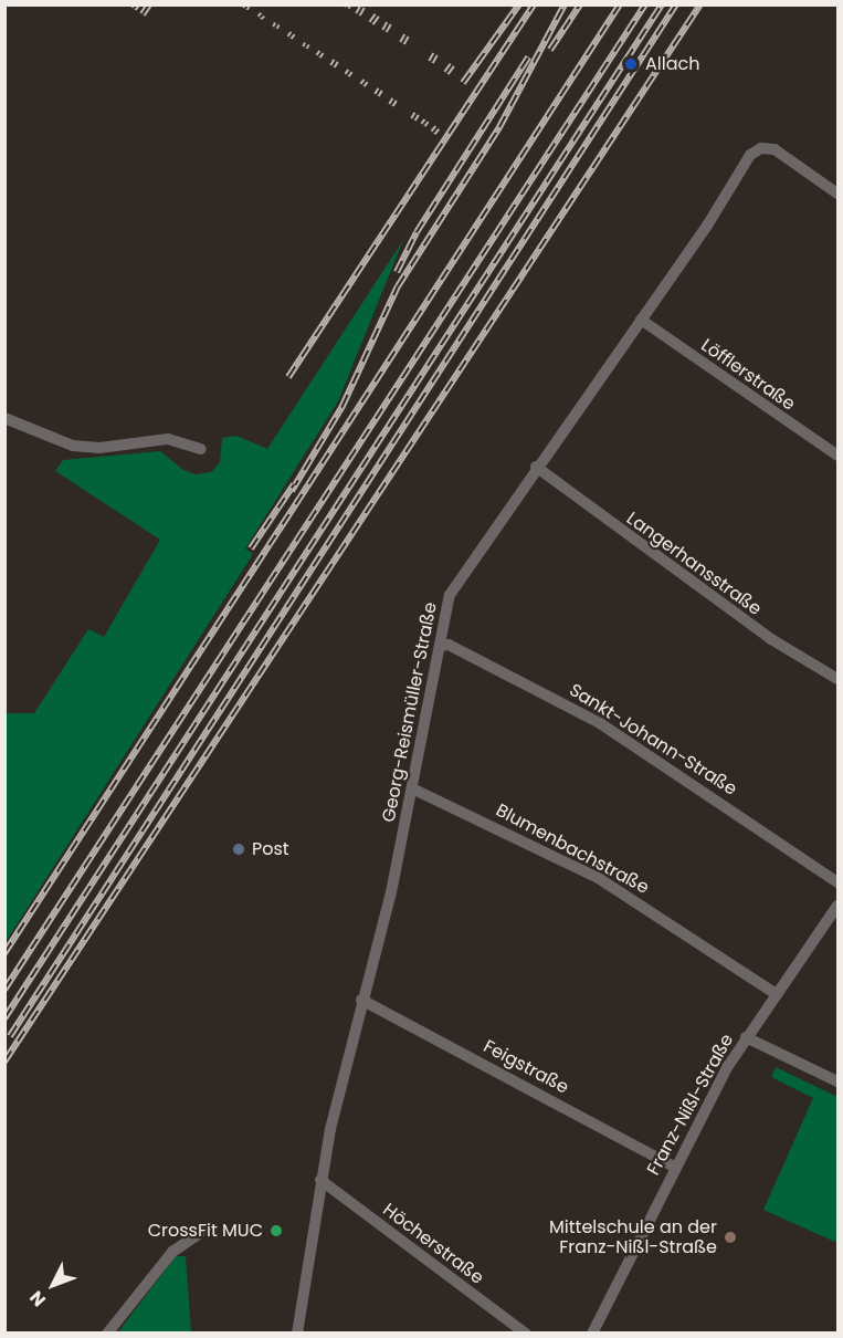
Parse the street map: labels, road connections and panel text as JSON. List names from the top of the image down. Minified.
{"streets":{"street":["Löfflerstraße","Langerhansstraße","Georg-Reismüller-Straße","Sankt-Johann-Straße","Blumenbachstraße","Feigstraße","Franz-Nißl-Straße","Höcherstraße"]},"crossings":[["Löfflerstraße","Georg-Reismüller-Straße"],["Langerhansstraße","Georg-Reismüller-Straße"],["Georg-Reismüller-Straße","Sankt-Johann-Straße"],["Georg-Reismüller-Straße","Blumenbachstraße"],["Georg-Reismüller-Straße","Feigstraße"],["Georg-Reismüller-Straße","Höcherstraße"],["Blumenbachstraße","Franz-Nißl-Straße"],["Feigstraße","Franz-Nißl-Straße"]],"places":["Allach","Post","CrossFit MUC","Mittelschule an der Franz-Nißl-Straße"],"north":"bottom left"}
